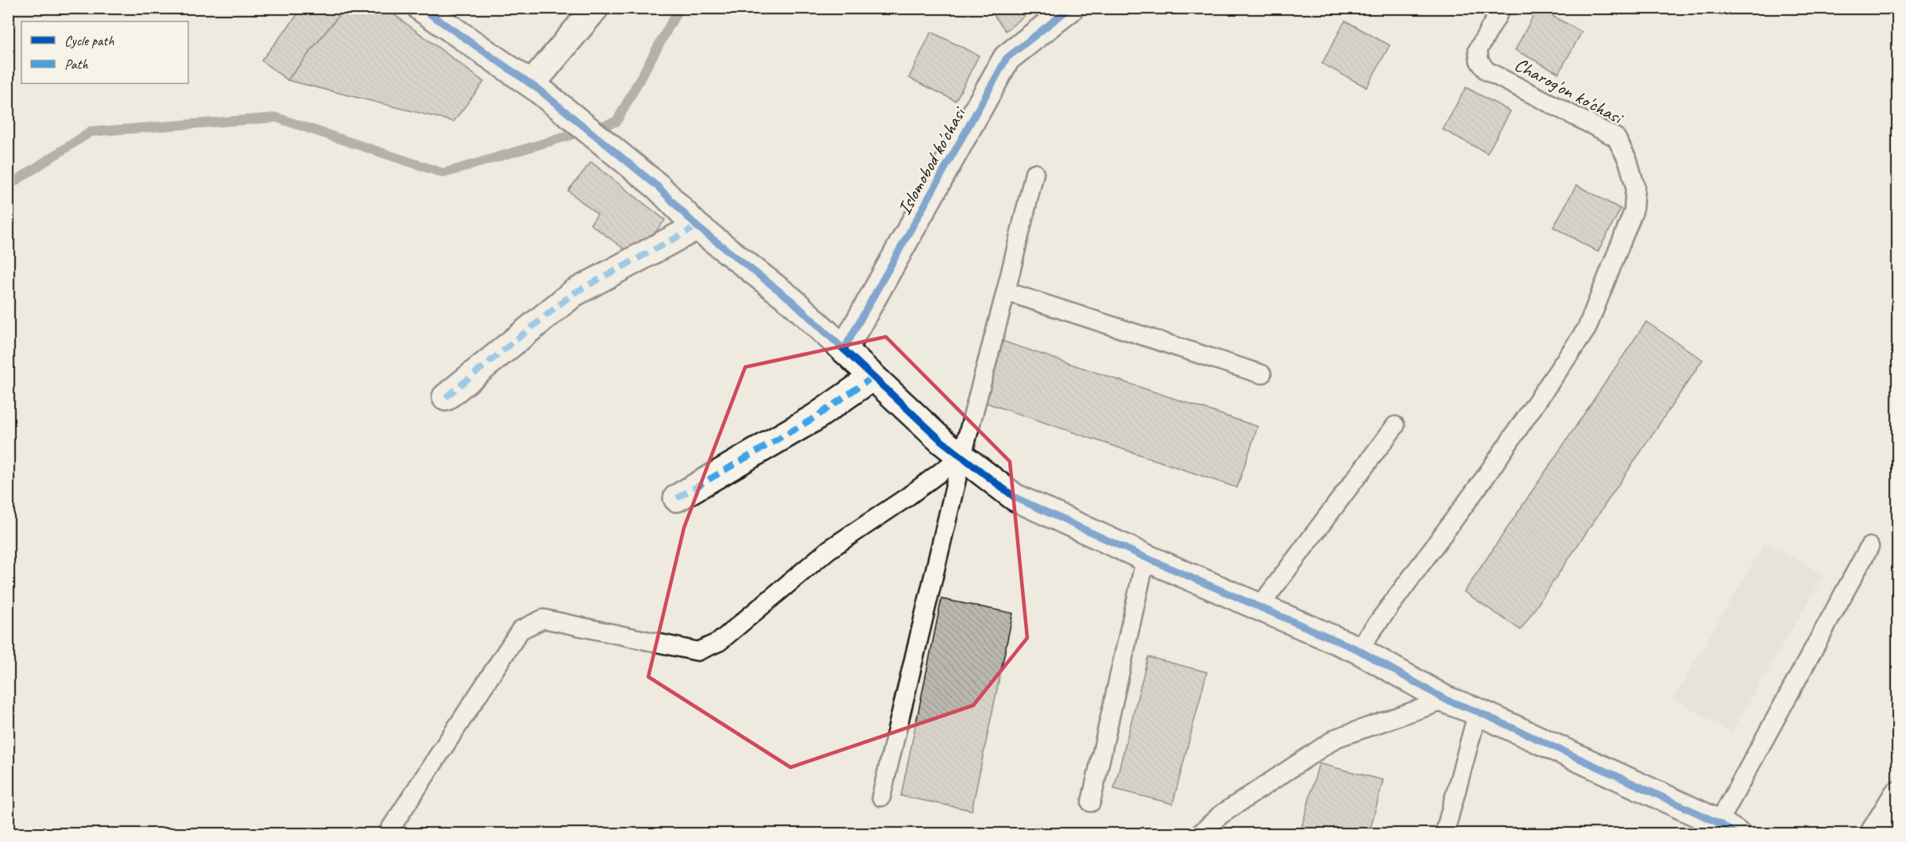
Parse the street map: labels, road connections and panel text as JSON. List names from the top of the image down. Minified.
{"streets":{"street":["Islomobod ko'chasi"],"lane":["Charog'on ko'chasi"]},"legend":["Cycle path","Path"]}
